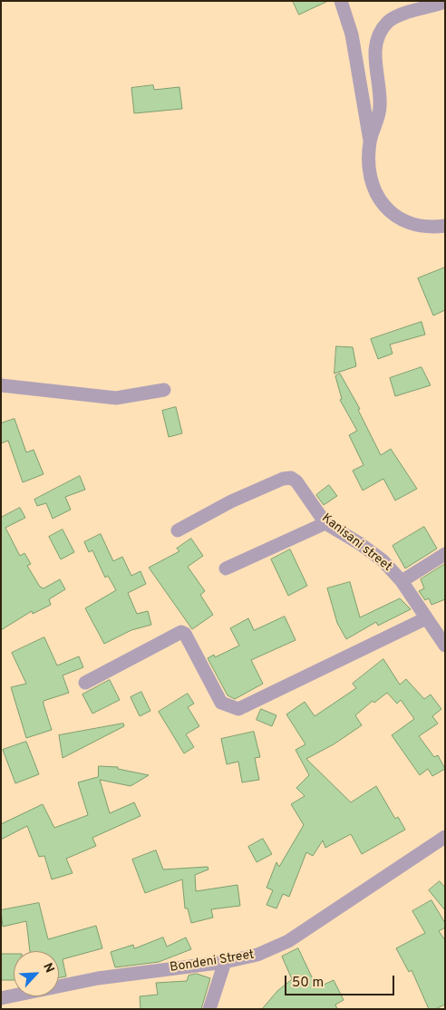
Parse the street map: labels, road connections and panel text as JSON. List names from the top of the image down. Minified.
{"streets":{"street":["Kanisani street","Bondeni Street"]},"scale_bar":"50 m","north":"top right"}
